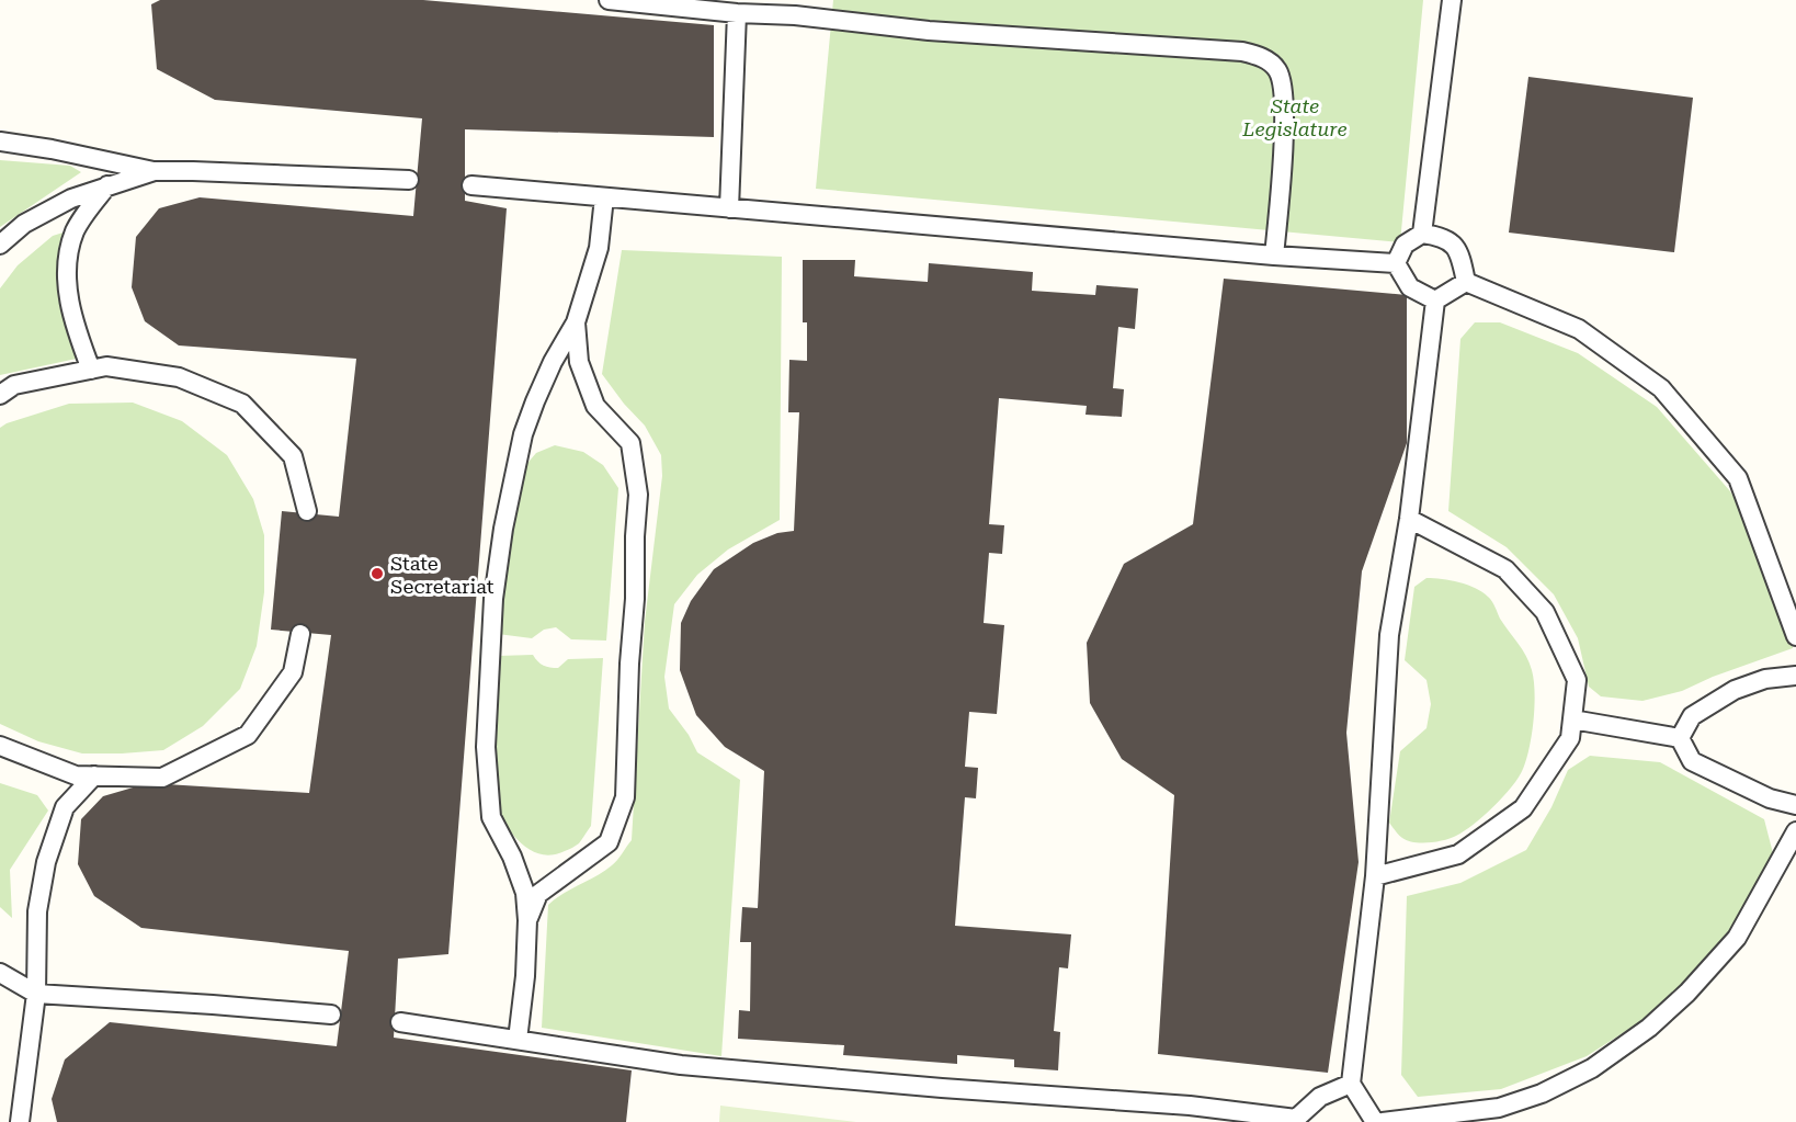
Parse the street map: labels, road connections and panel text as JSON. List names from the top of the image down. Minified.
{"parks":["State Legislature"],"places":["State Secretariat"]}
